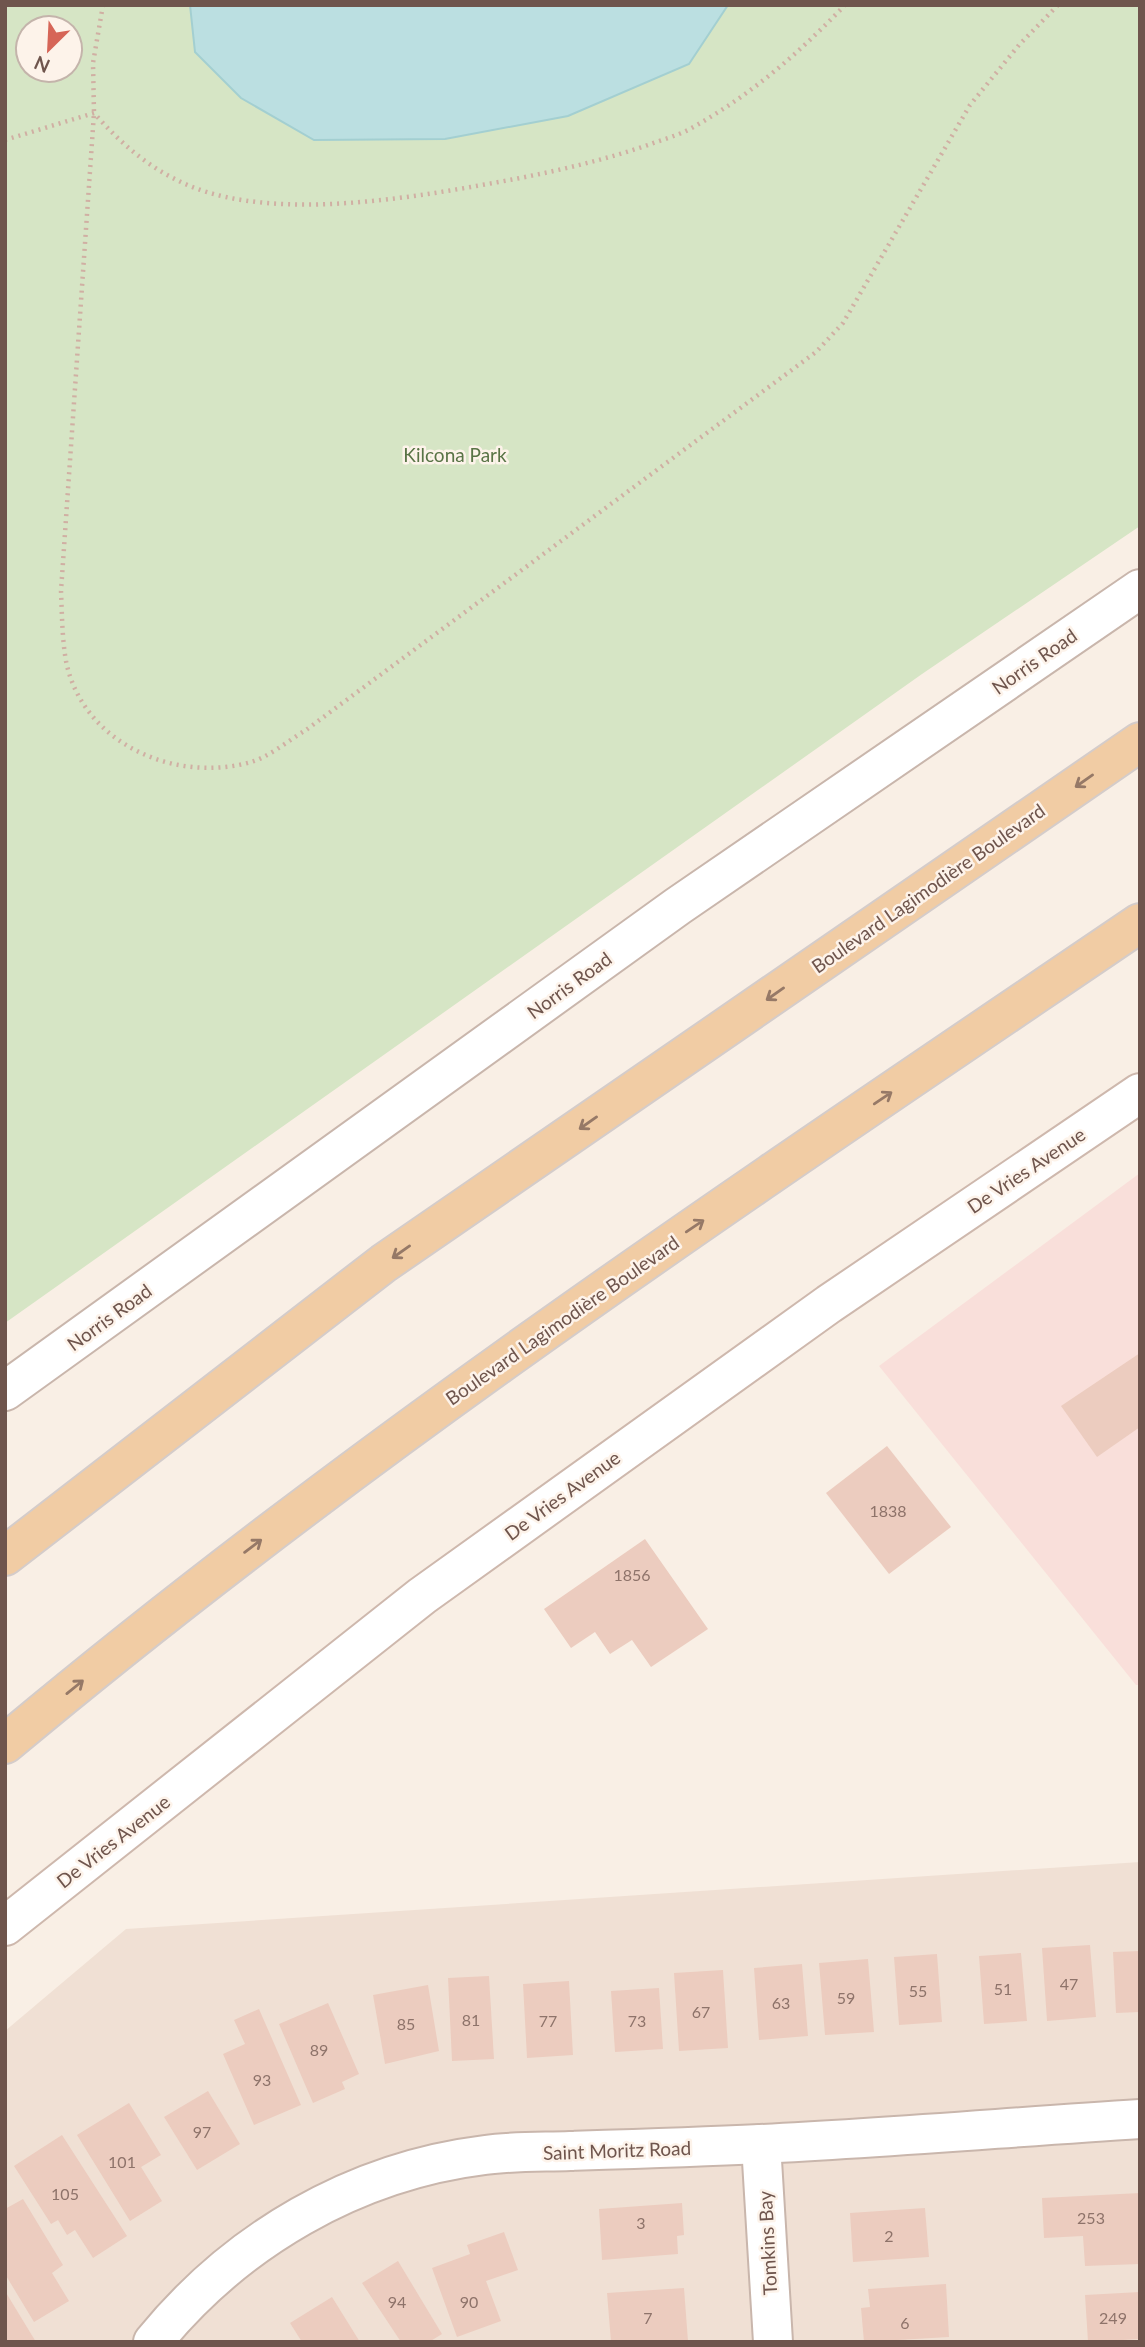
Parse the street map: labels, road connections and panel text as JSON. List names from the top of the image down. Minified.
{"streets":{"main road":["Boulevard Lagimodière Boulevard"],"street":["Norris Road","De Vries Avenue","Saint Moritz Road","Tomkins Bay"]},"crossings":[["Saint Moritz Road","Tomkins Bay"]],"parks":["Kilcona Park"],"house_numbers":["1838","1856","47","51","55","59","63","67","81","77","73","85","89","93","97","101","105","253","3","2","94","90","7","249","6"],"north":"bottom left"}
